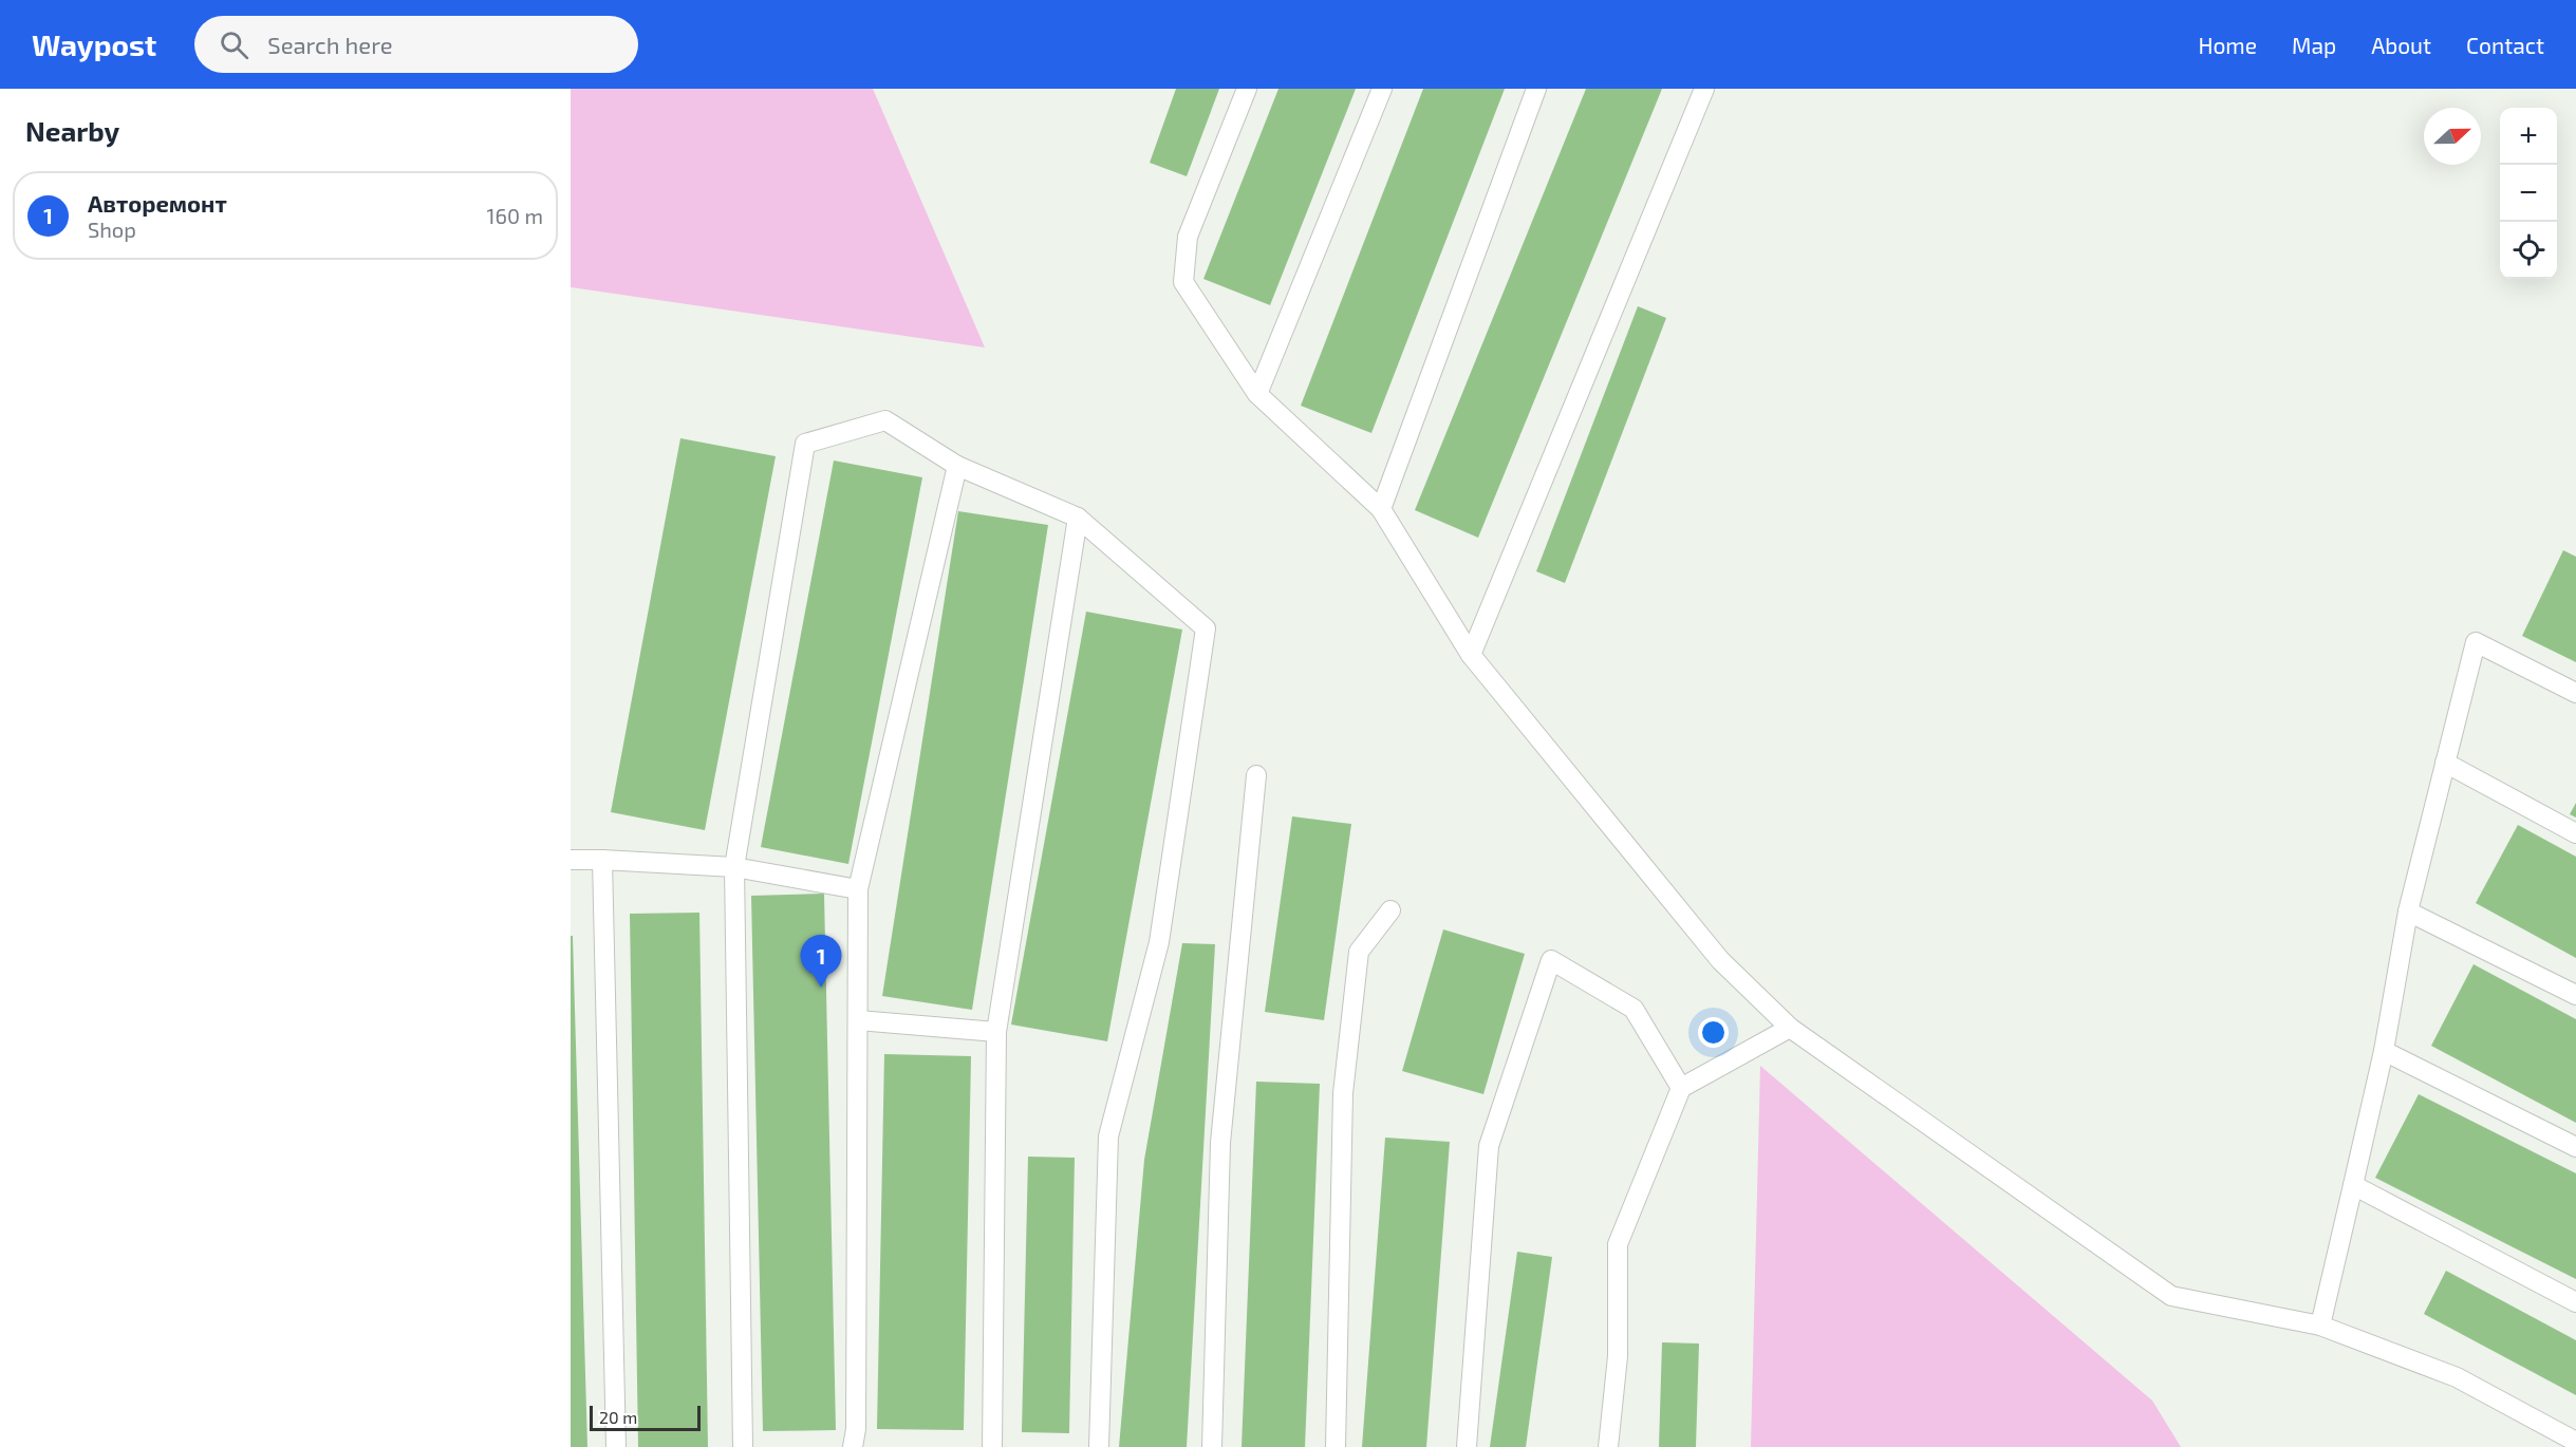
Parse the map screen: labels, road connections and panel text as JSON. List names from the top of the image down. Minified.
{"scale_bar":"20 m","north":"right","page":{"header":"Waypost","search":"Search here","nav":["Home","Map","About","Contact"],"heading":"Nearby","map_buttons":["+","−"],"list":[{"mark":"1","name":"Авторемонт","note":"Shop","value":"160 m"}],"pins":"1","scale":"20 m"}}
